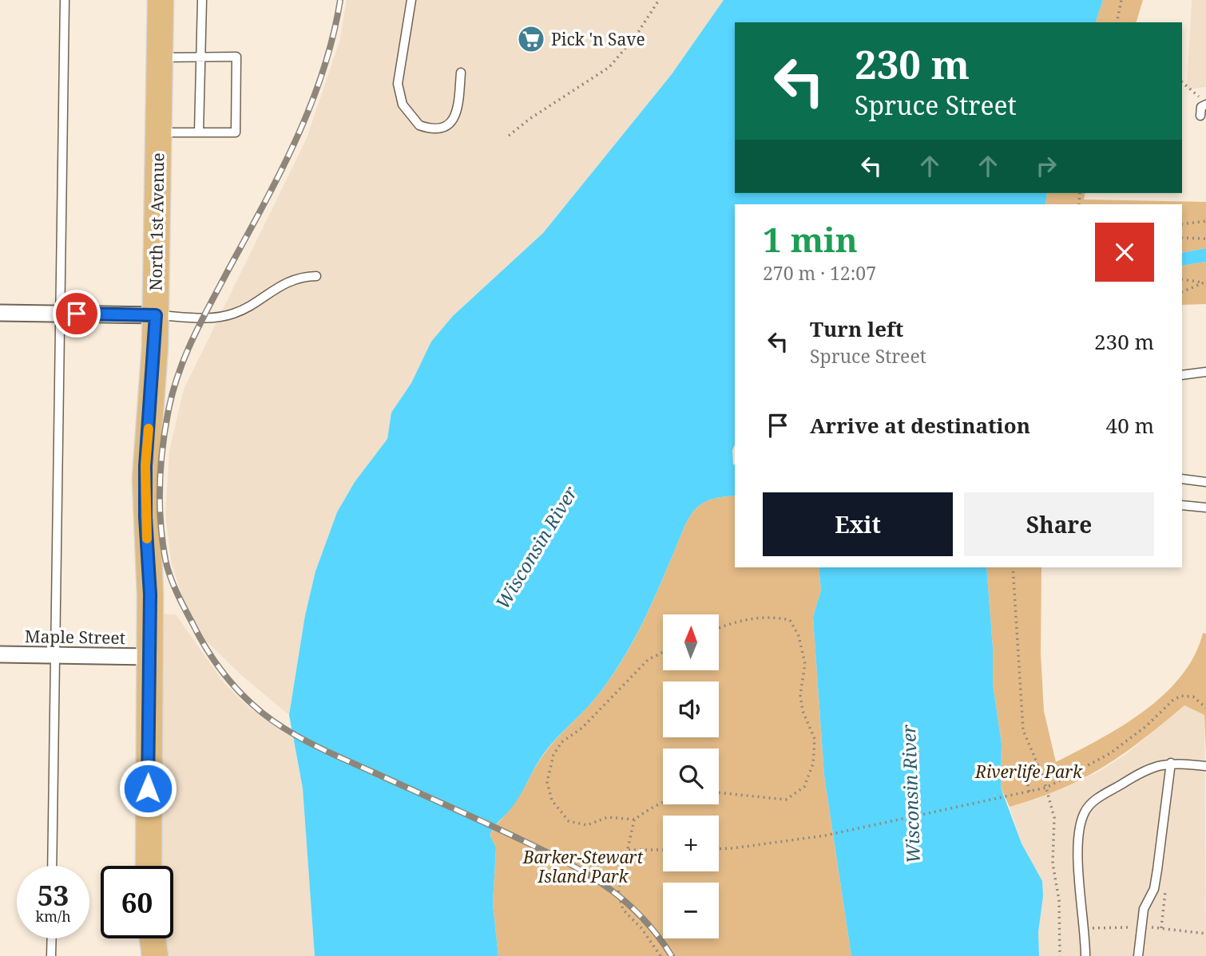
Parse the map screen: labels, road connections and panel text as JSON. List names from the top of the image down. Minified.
{"streets":{"main road":["North 1st Avenue"],"street":["Maple Street"]},"crossings":[["North 1st Avenue","Maple Street"]],"water":["Wisconsin River"],"parks":["Riverlife Park","Barker-Stewart Island Park"],"places":{"supermarket":["Pick 'n Save"]},"north":"top","page":{"turn":["230 m","Spruce Street"],"heading":["1 min","270 m · 12:07"],"list":[{"name":"Turn left","note":"Spruce Street","value":"230 m"},{"name":"Arrive at destination","value":"40 m"}],"buttons":["Exit","Share"],"map_buttons":["+","−"],"speed":"53 km/h","limit":"60"}}
